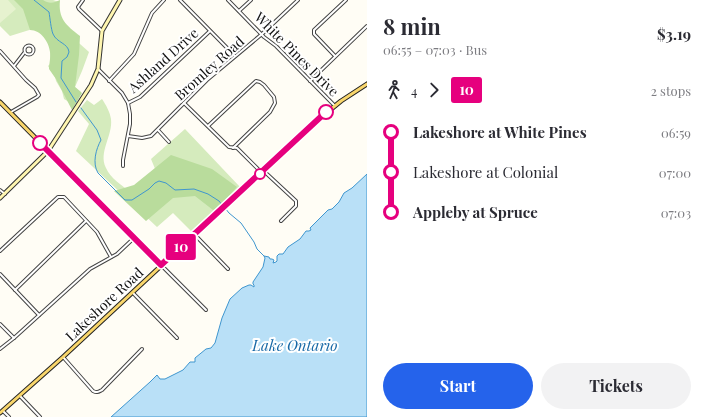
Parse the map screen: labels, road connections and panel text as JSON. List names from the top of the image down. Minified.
{"streets":{"main road":["Lakeshore Road"],"street":["White Pines Drive","Ashland Drive","Bromley Road"]},"crossings":[["White Pines Drive","Bromley Road"],["White Pines Drive","Lakeshore Road"]],"water":["Lake Ontario"],"lines":["bus line 10"],"page":{"on_map":"10","heading":["8 min","06:55 – 07:03 · Bus","$3.19"],"legs":["4","10","2 stops"],"list":[{"name":"Lakeshore at White Pines","value":"06:59"},{"name":"Lakeshore at Colonial","value":"07:00"},{"name":"Appleby at Spruce","value":"07:03"}],"buttons":["Start","Tickets"]}}
